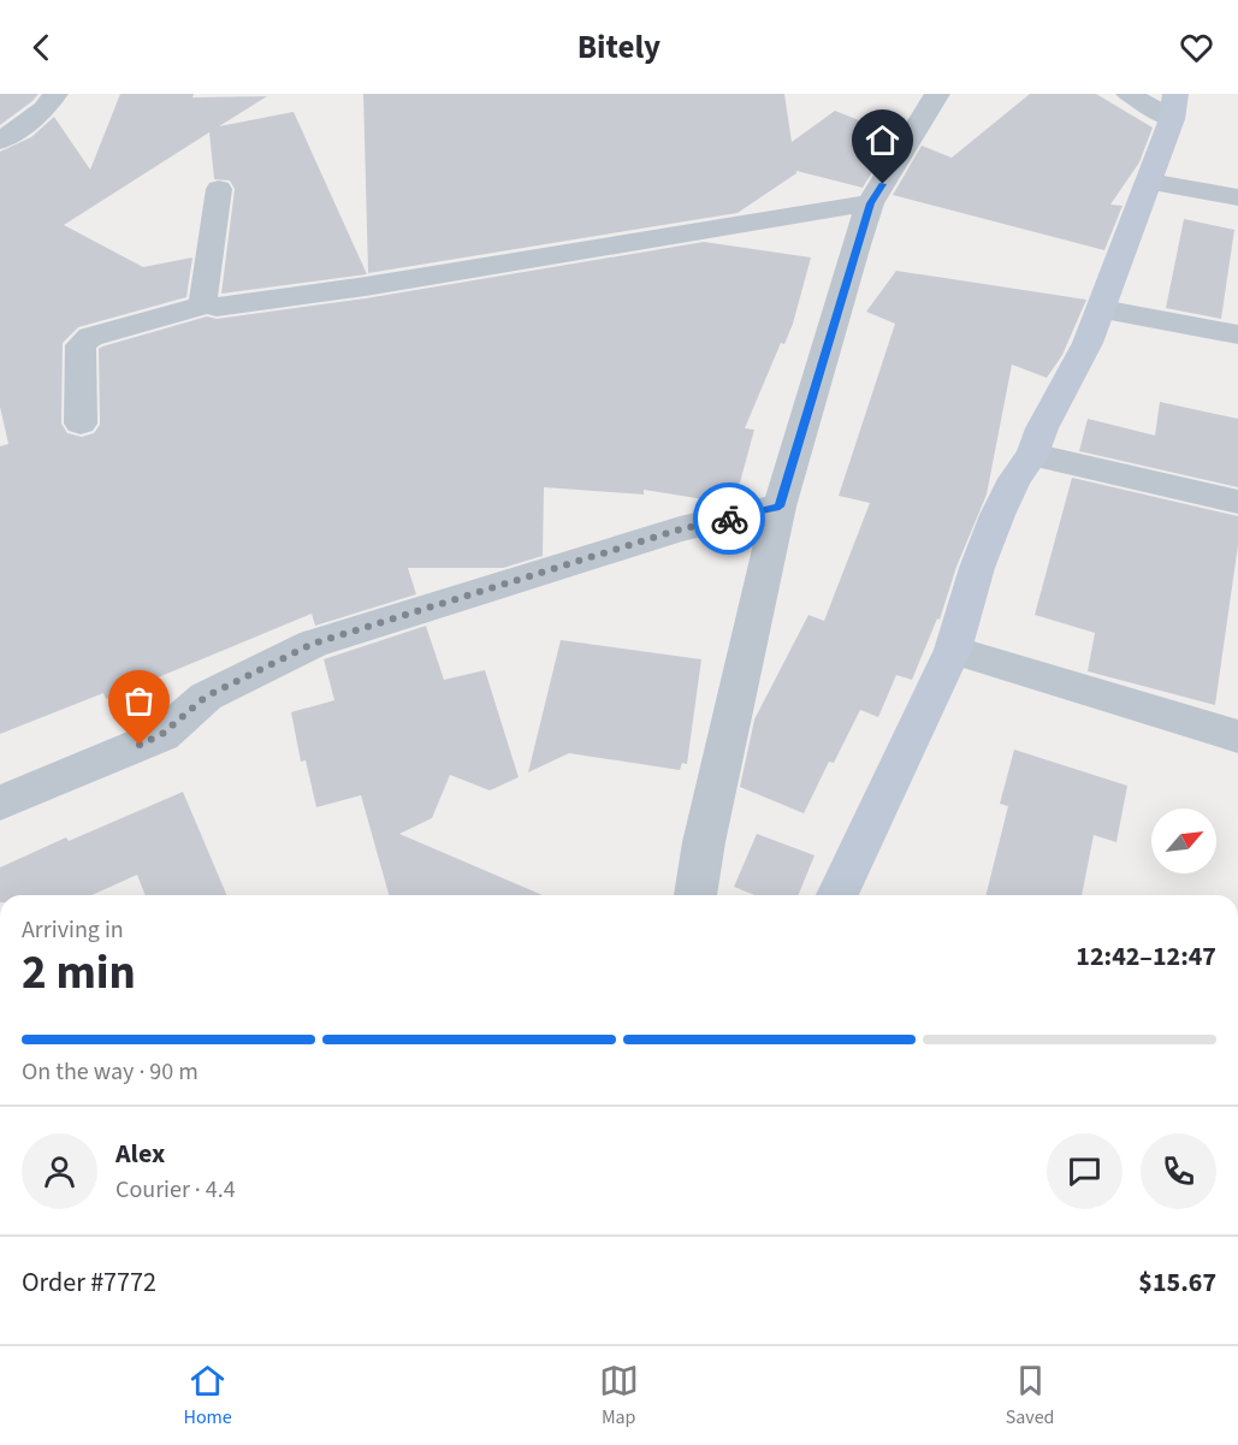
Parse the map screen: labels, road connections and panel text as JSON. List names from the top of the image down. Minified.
{"north":"top right","page":{"header":"Bitely","heading":["2 min","Arriving in","12:42–12:47"],"panel":["Alex","Courier · 4.4","Order #7772","$15.67"],"bar":"On the way · 90 m","tabs":["Home","Map","Saved"]}}
